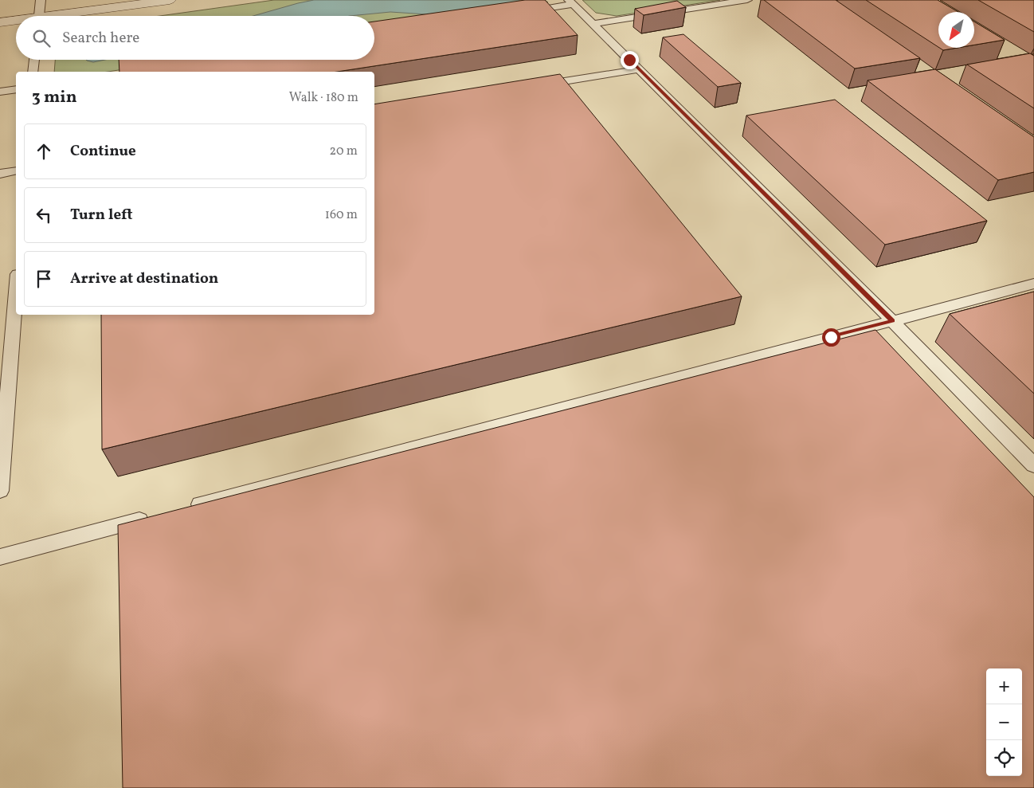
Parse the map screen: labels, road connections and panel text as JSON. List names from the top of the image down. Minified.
{"north":"bottom left","page":{"search":"Search here","heading":["3 min","Walk · 180 m"],"list":[["Continue","20 m"],["Turn left","160 m"],"Arrive at destination"],"map_buttons":["+","−"]}}
